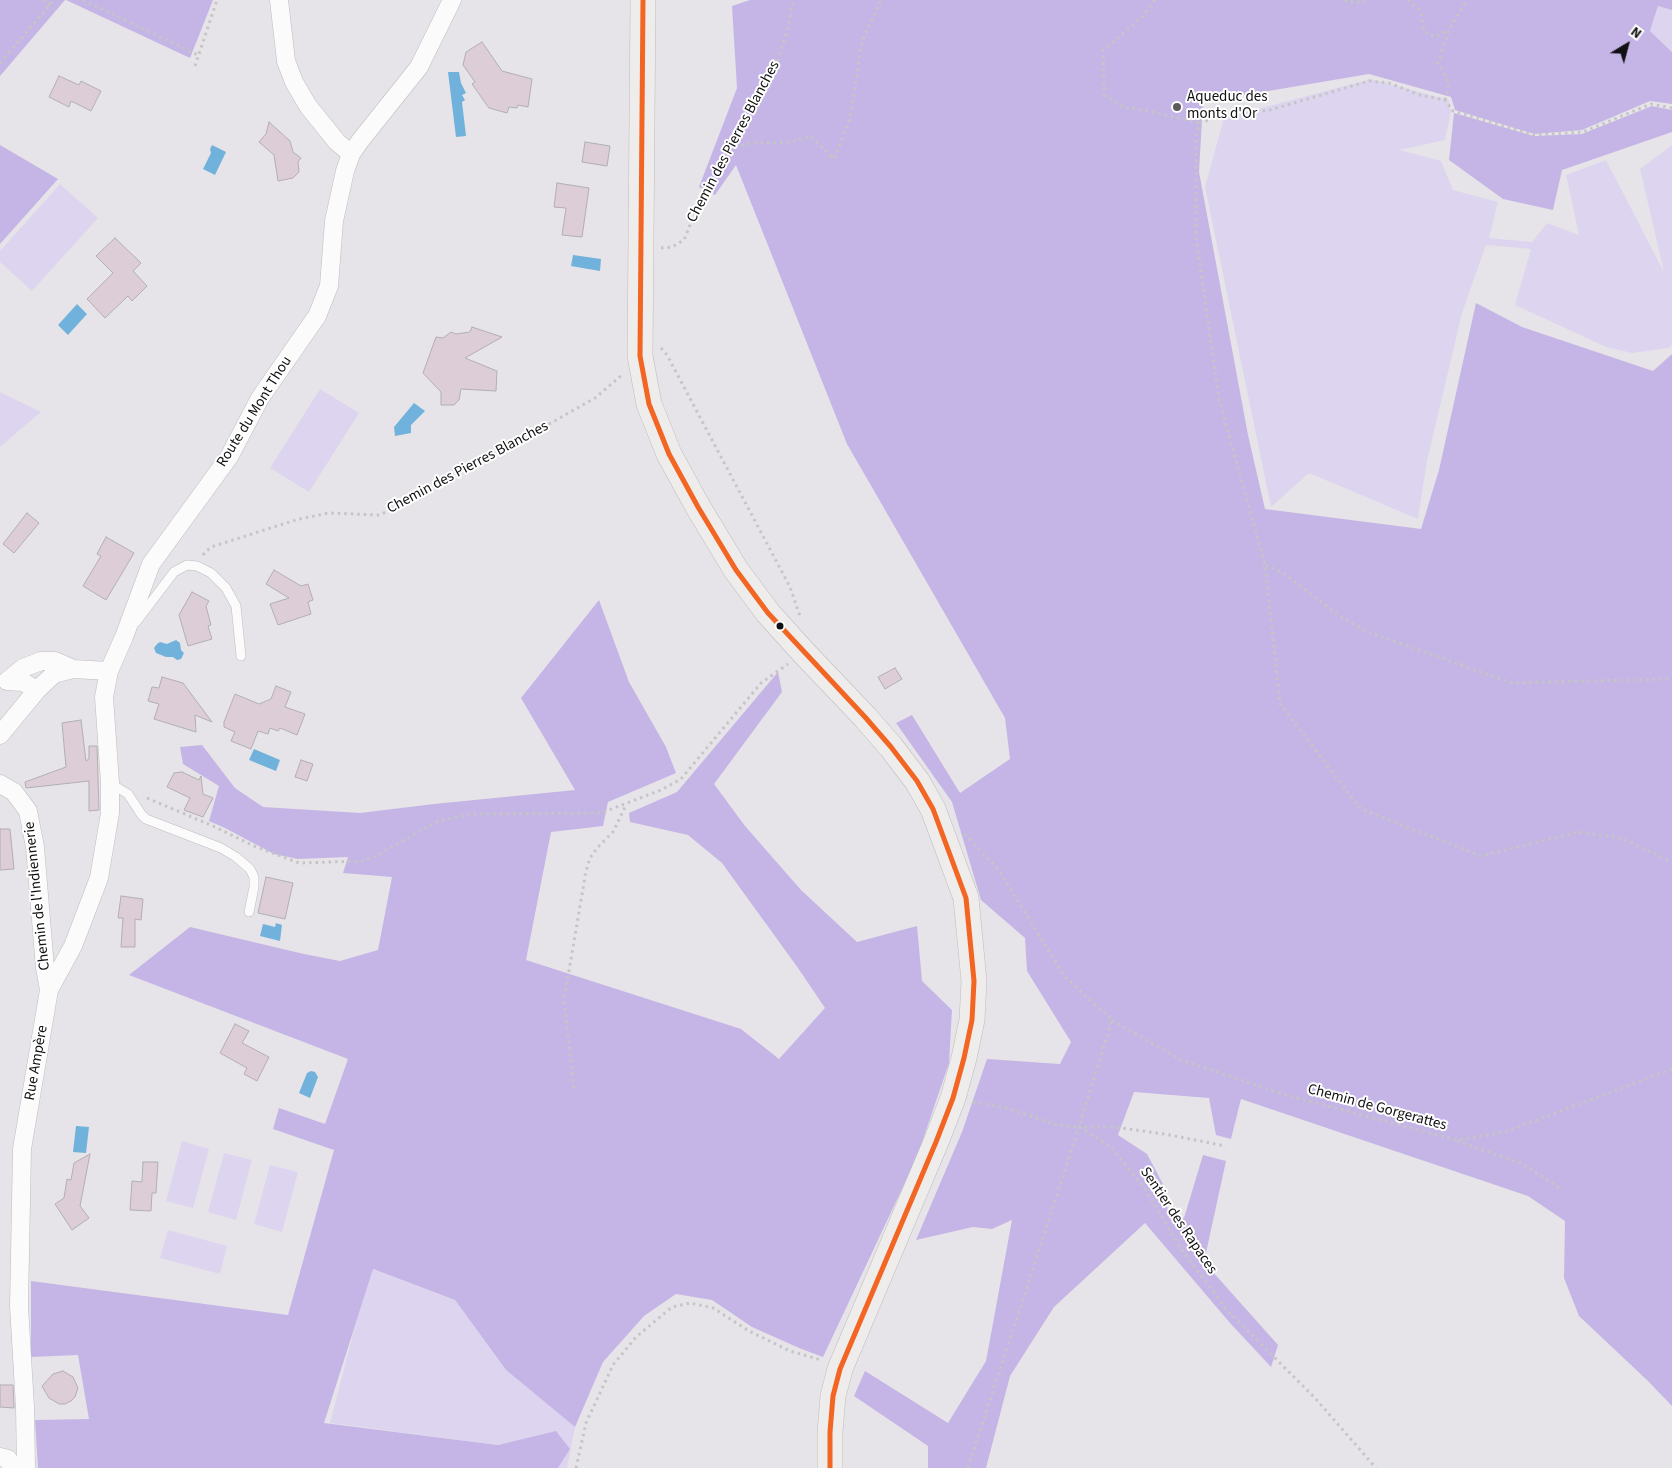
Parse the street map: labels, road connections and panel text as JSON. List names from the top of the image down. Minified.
{"streets":{"street":["Route du Mont Thou","Chemin de l'Indiennerie","Rue Ampère"],"path":["Chemin des Pierres Blanches","Chemin de Gorgerattes","Sentier des Rapaces"]},"crossings":[["Route du Mont Thou","Rue Ampère"],["Chemin de l'Indiennerie","Rue Ampère"]],"places":["Aqueduc des monts d'Or"],"north":"top right"}
